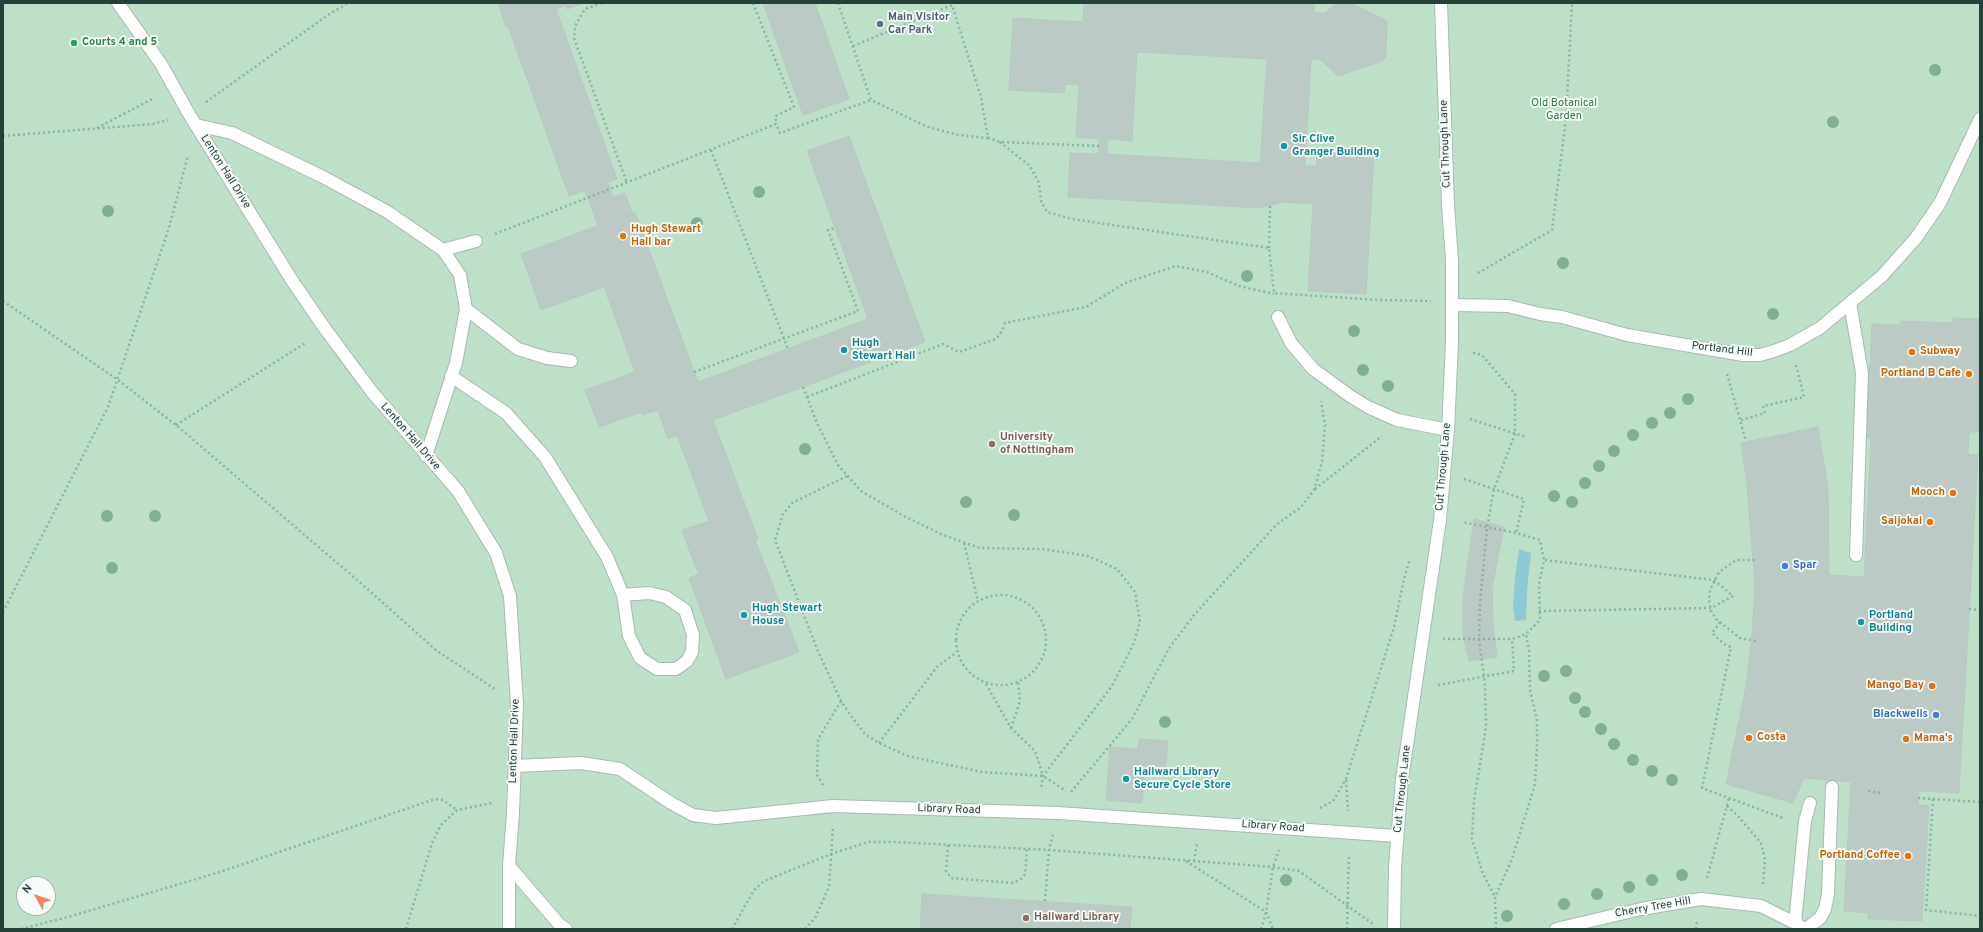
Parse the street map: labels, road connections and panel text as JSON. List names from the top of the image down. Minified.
{"streets":{"street":["Cut Through Lane","Lenton Hall Drive","Portland Hill","Library Road","Cherry Tree Hill"]},"crossings":[["Cut Through Lane","Portland Hill"],["Cut Through Lane","Library Road"],["Lenton Hall Drive","Library Road"]],"parks":["Old Botanical Garden"],"places":["Main Visitor Car Park","Courts 4 and 5","Sir Clive Granger Building","Hugh Stewart Hall bar","Hugh Stewart Hall","Subway","Portland B Cafe","University of Nottingham","Mooch","Saijokai","Spar","Hugh Stewart House","Portland Building","Mango Bay","Blackwells","Costa","Mama's","Hallward Library Secure Cycle Store","Portland Coffee","Hallward Library"],"north":"top left"}
